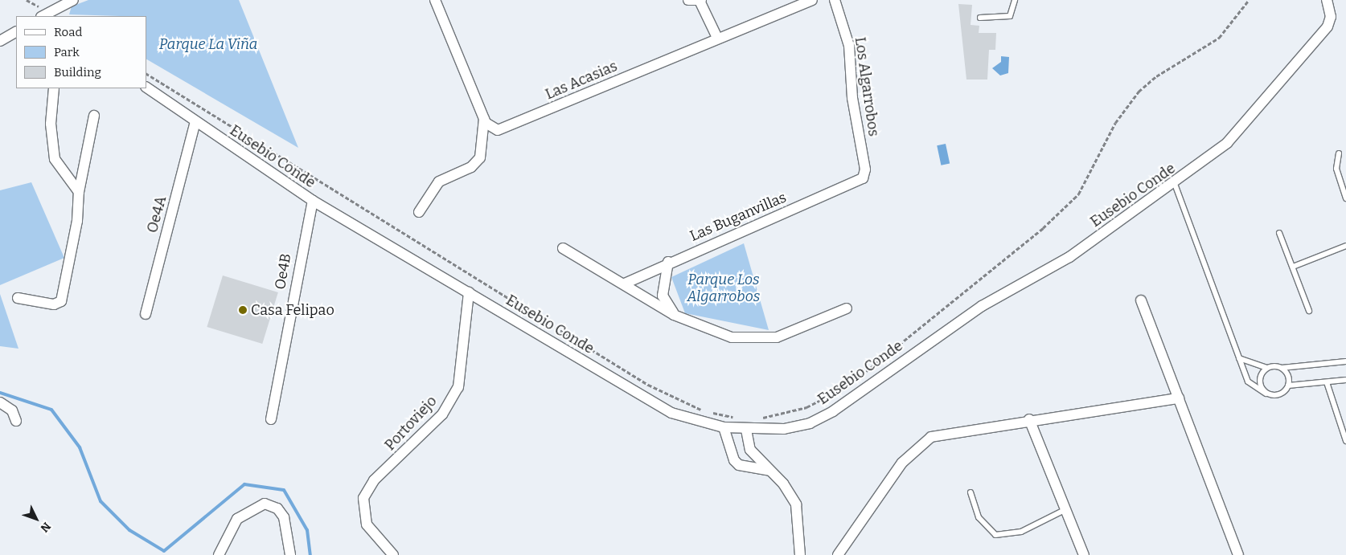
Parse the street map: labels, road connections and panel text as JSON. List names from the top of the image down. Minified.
{"streets":{"street":["Las Acasias","Los Algarrobos","Eusebio Conde","Oe4A","Las Buganvillas","Oe4B","Portoviejo"]},"crossings":[["Los Algarrobos","Las Buganvillas"],["Eusebio Conde","Oe4A"],["Eusebio Conde","Oe4B"],["Eusebio Conde","Portoviejo"]],"parks":["Parque La Viña","Parque Los Algarrobos"],"places":["Casa Felipao"],"legend":["Road","Park","Building"],"north":"bottom right"}
